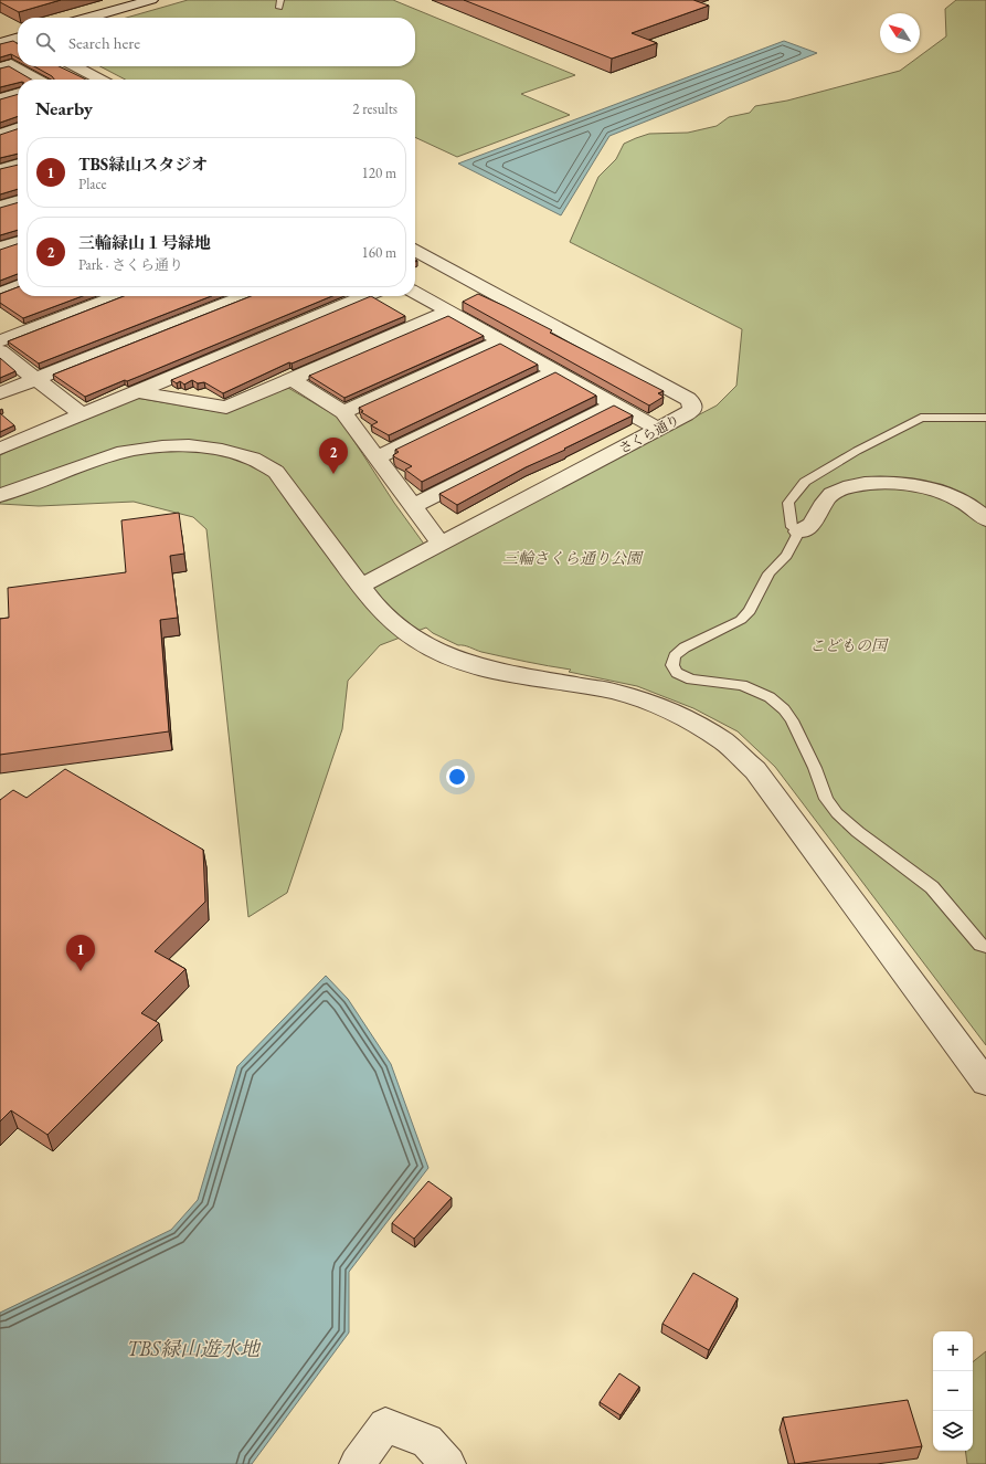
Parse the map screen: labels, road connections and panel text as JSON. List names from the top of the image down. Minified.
{"streets":{"street":["さくら通り"]},"water":["TBS緑山遊水地"],"parks":["三輪さくら通り公園","こどもの国"],"north":"top left","page":{"search":"Search here","heading":["Nearby","2 results"],"list":[{"mark":"1","name":"TBS緑山スタジオ","note":"Place","value":"120 m"},{"mark":"2","name":"三輪緑山１号緑地","note":"Park · さくら通り","value":"160 m"}],"pins":["2","1"],"map_buttons":["+","−"]}}
